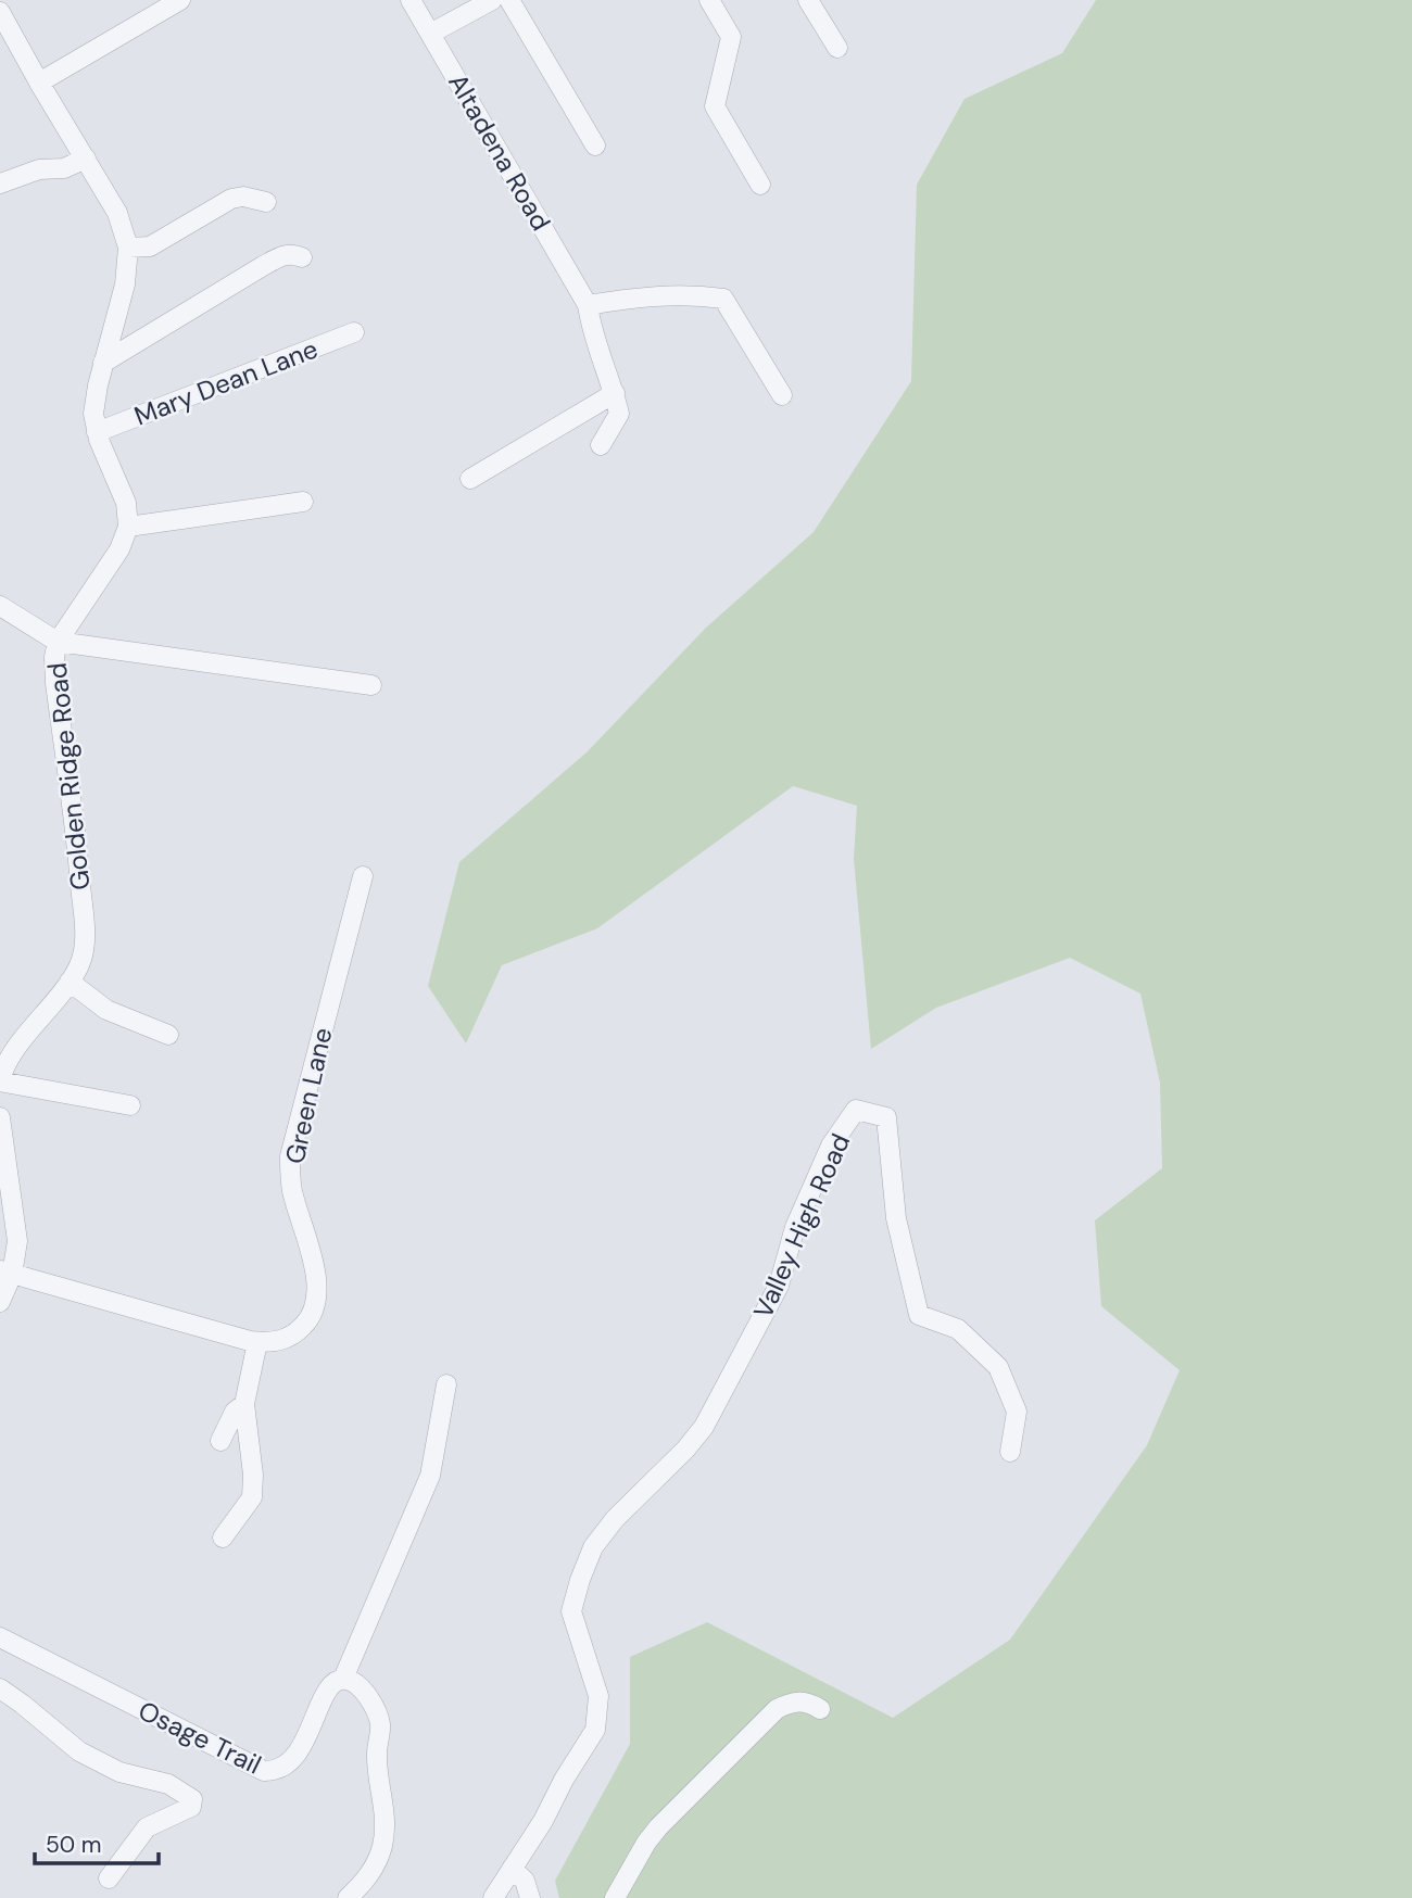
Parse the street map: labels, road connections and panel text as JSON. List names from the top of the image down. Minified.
{"streets":{"street":["Altadena Road","Mary Dean Lane","Golden Ridge Road","Green Lane","Valley High Road","Osage Trail"]},"scale_bar":"50 m"}
